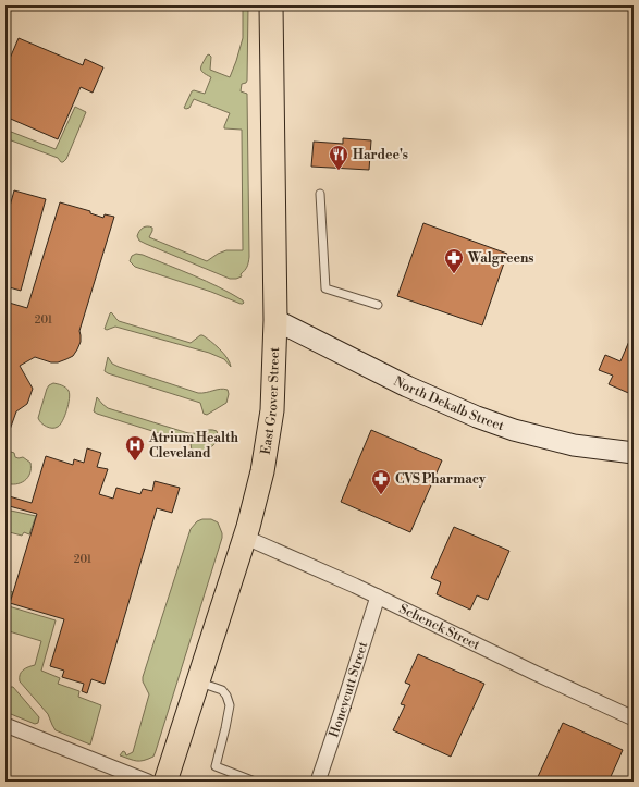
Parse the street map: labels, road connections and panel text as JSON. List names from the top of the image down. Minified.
{"streets":{"main road":["East Grover Street","North Dekalb Street"],"street":["Schenck Street","Honeycutt Street"]},"crossings":[["East Grover Street","North Dekalb Street"],["East Grover Street","Schenck Street"],["Schenck Street","Honeycutt Street"]],"places":{"restaurant":["Hardee's"],"pharmacy":["Walgreens","CVS Pharmacy"],"hospital":["Atrium Health Cleveland"]},"house_numbers":["201","201"]}
